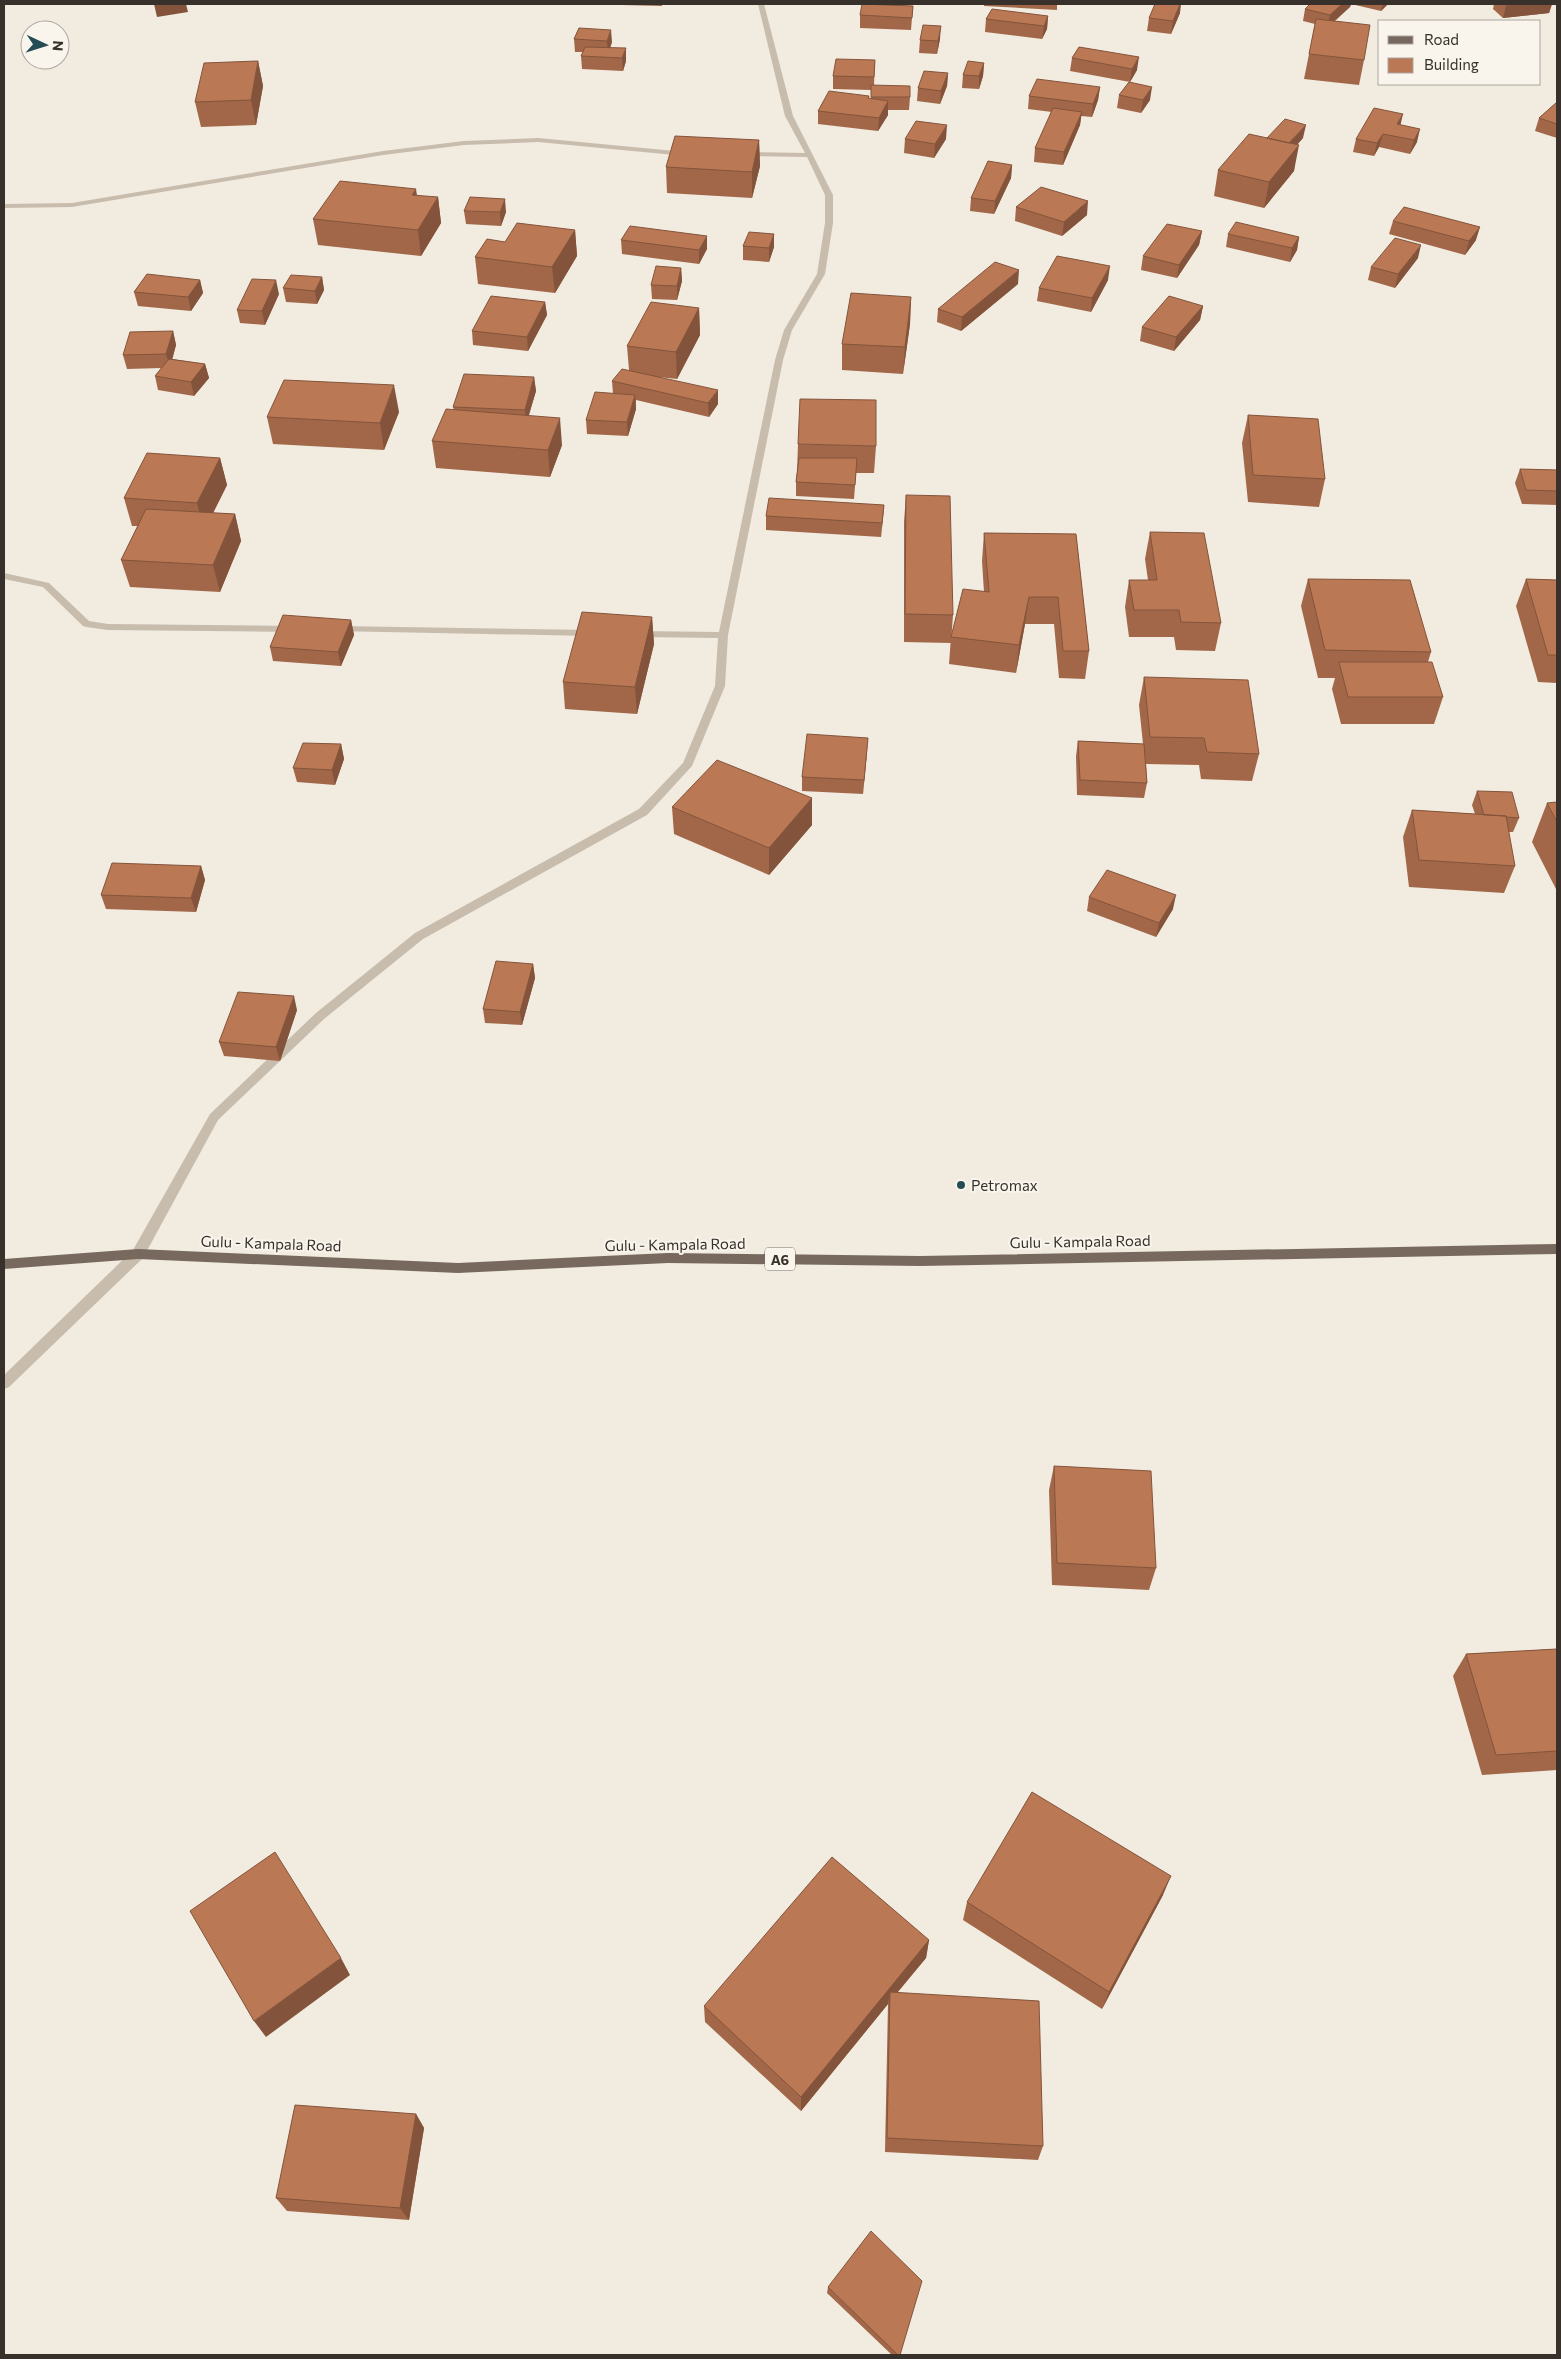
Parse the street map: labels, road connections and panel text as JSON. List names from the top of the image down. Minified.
{"streets":{"main road":["Gulu - Kampala Road","A6"]},"places":["Petromax"],"legend":["Road","Building"],"north":"right"}
